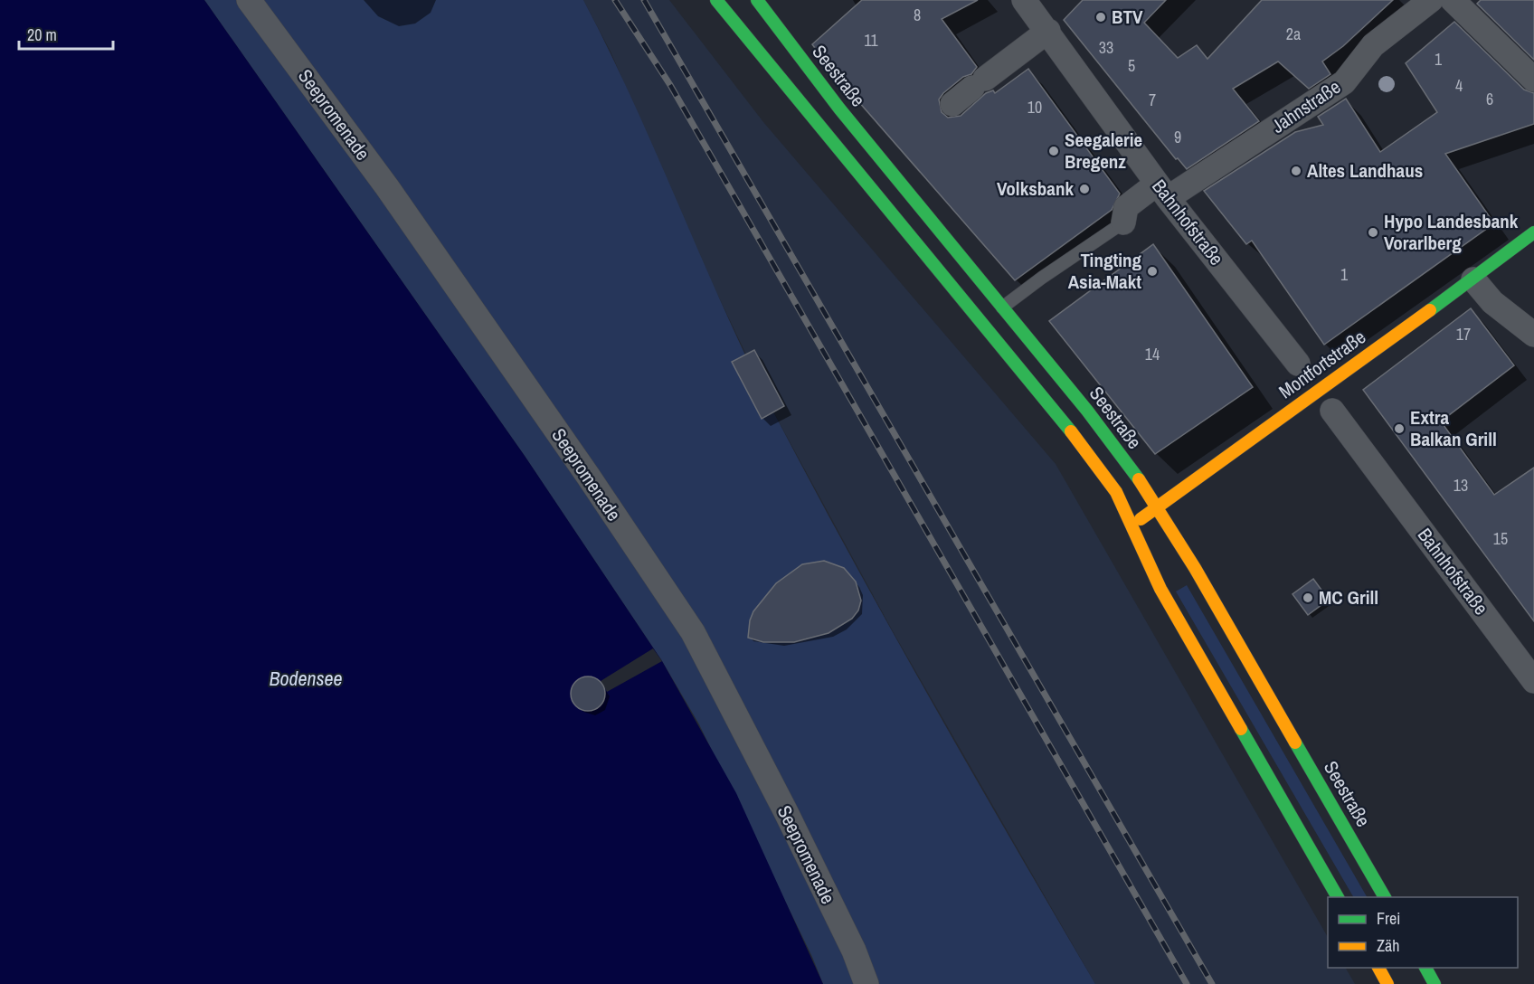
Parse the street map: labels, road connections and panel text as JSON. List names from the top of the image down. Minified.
{"streets":{"main road":["Seestraße","Montfortstraße"],"street":["Jahnstraße","Seepromenade","Bahnhofstraße"]},"crossings":[["Seestraße","Montfortstraße"],["Jahnstraße","Bahnhofstraße"]],"water":["Bodensee"],"places":["BTV","Seegalerie Bregenz","Altes Landhaus","Volksbank","Hypo Landesbank Vorarlberg","Tingting Asia-Makt","Extra Balkan Grill","MC Grill"],"house_numbers":["8","2a","11","33","1","5","4","6","7","10","9","1","17","14","13","15"],"legend":["Frei","Zäh"],"scale_bar":"20 m"}
